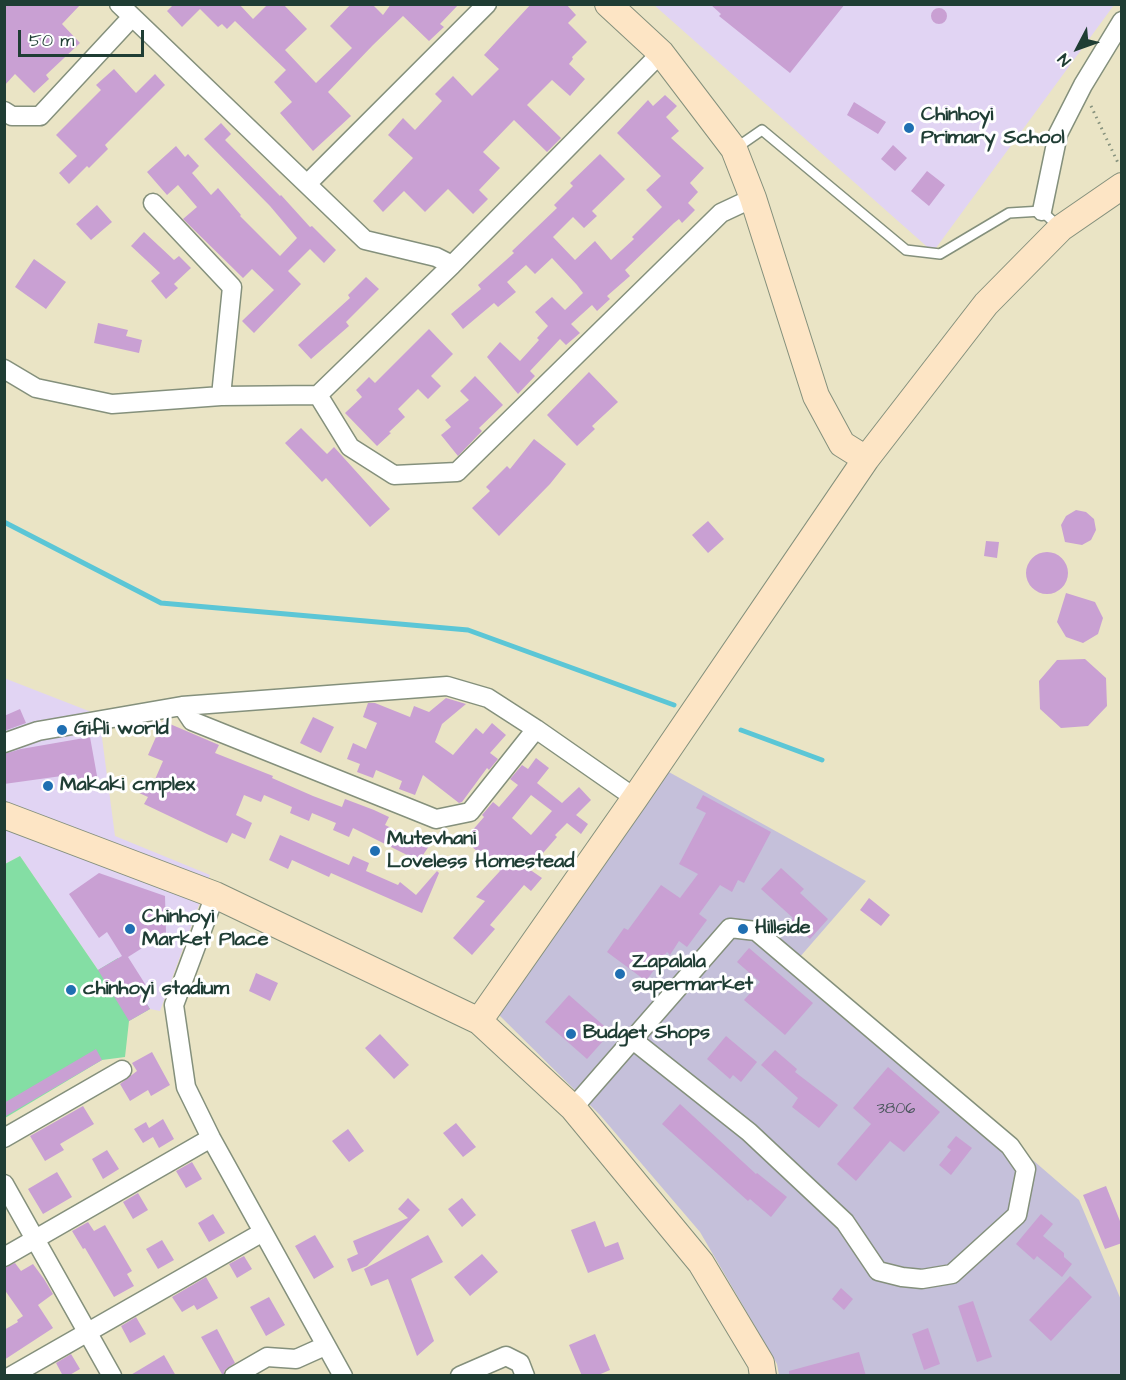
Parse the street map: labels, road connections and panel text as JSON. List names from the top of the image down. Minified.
{"places":["Chinhoyi Primary School","Gifli world","Makaki cmplex","Mutevhani Loveless Homestead","Chinhoyi Market Place","Hillside","Zapalala supermarket","chinhoyi stadium","Budget Shops"],"house_numbers":["3806"],"scale_bar":"50 m","north":"bottom left"}
